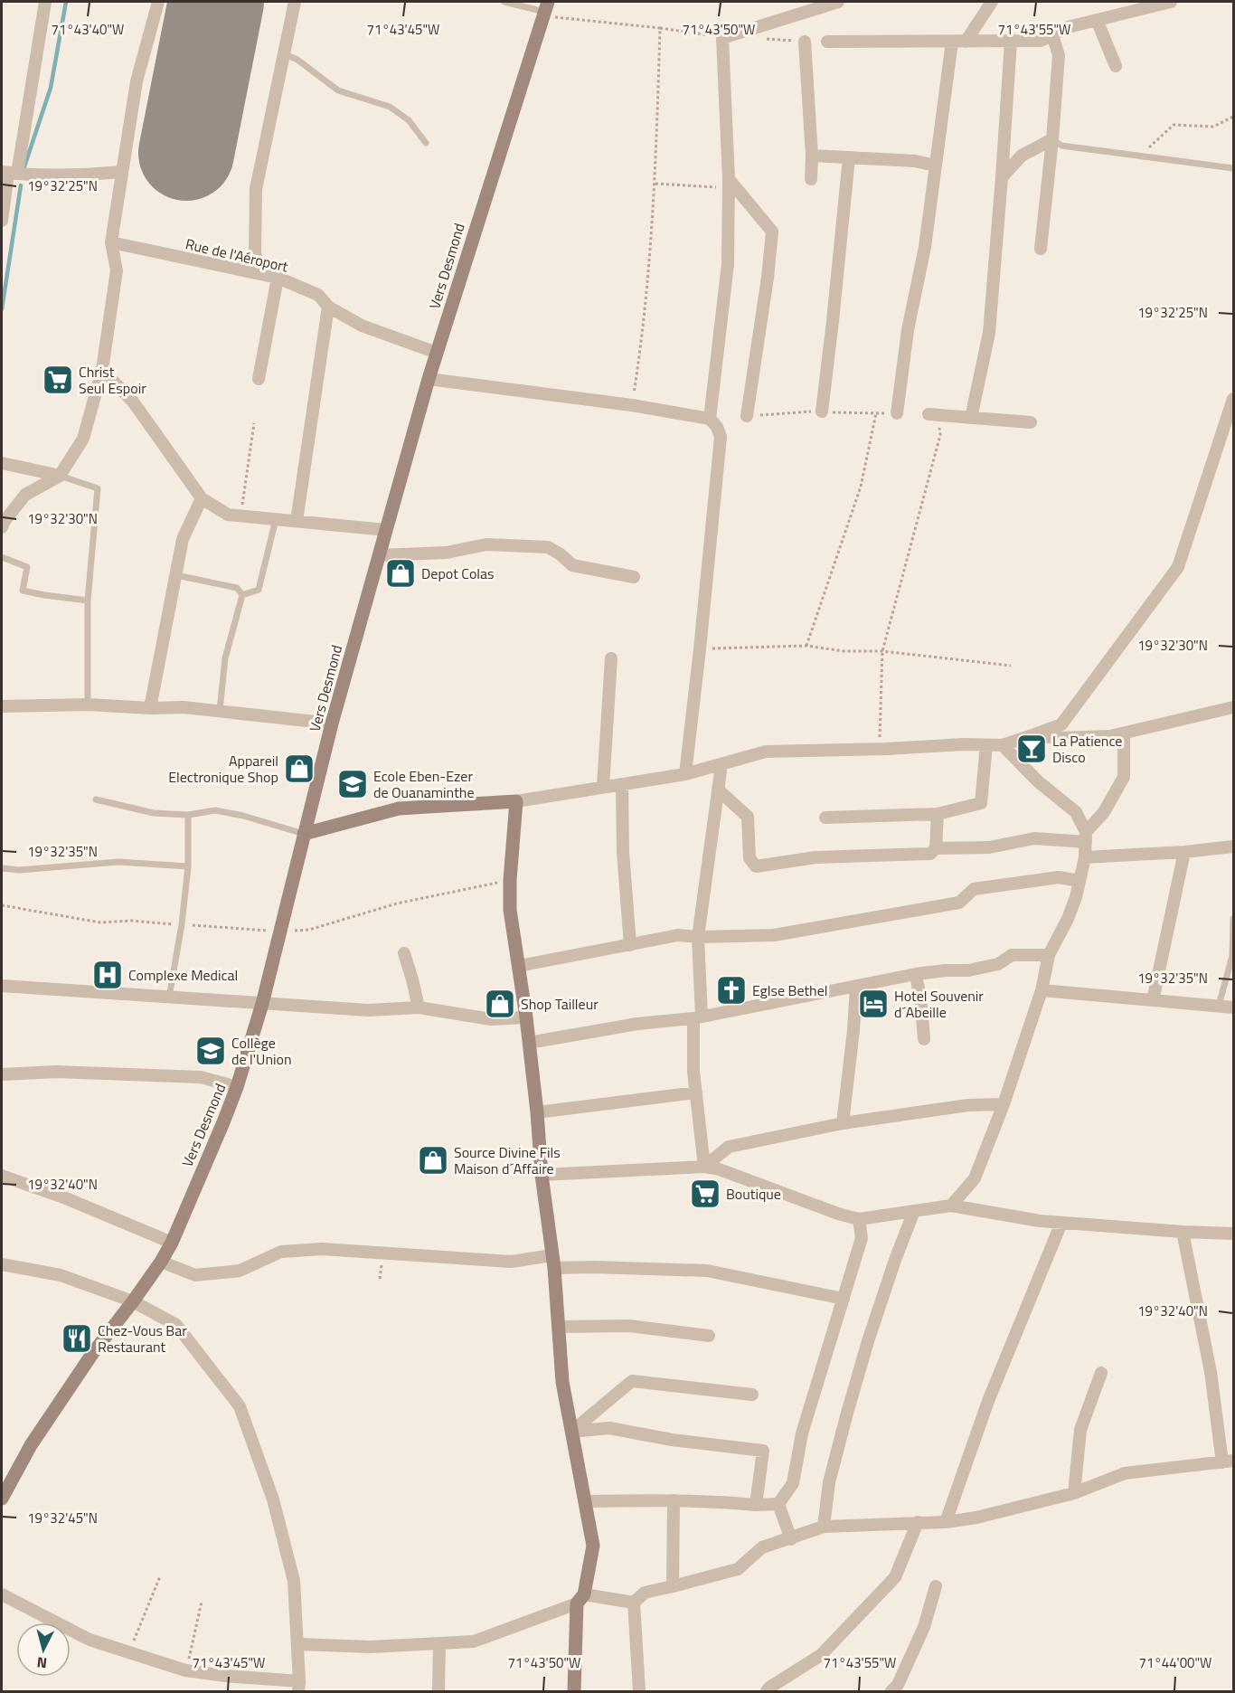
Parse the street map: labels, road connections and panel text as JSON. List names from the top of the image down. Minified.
{"streets":{"main road":["Vers Desmond"],"street":["Rue de l'Aéroport"]},"crossings":[["Rue de l'Aéroport","Vers Desmond"]],"places":{"supermarket":["Christ Seul Espoir","Boutique"],"shop":["Depot Colas","Appareil Electronique Shop","Shop Tailleur","Source Divine Fils Maison d´Affaire"],"bar":["La Patience Disco"],"school or university":["Ecole Eben-Ezer de Ouanaminthe","Collège de l'Union"],"hospital":["Complexe Medical"],"church":["Eglse Bethel"],"hotel":["Hotel Souvenir d´Abeille"],"restaurant":["Chez-Vous Bar Restaurant"]},"north":"bottom","coordinates":["71°43'40\"W","71°43'45\"W","71°43'50\"W","71°43'55\"W","19°32'25\"N","19°32'30\"N","19°32'35\"N","19°32'40\"N","19°32'45\"N","71°44'00\"W"]}
